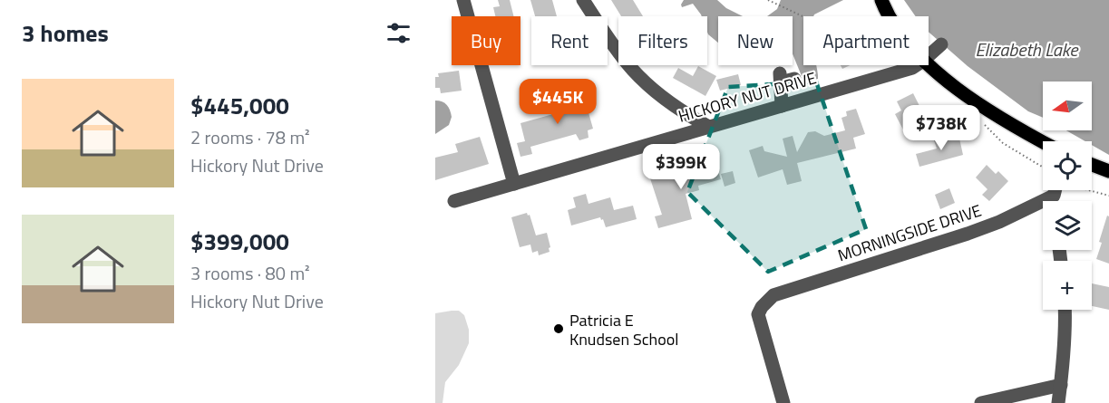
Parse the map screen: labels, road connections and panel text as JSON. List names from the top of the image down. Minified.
{"streets":{"street":["HICKORY NUT DRIVE","MORNINGSIDE DRIVE"]},"water":["Elizabeth Lake"],"places":["Patricia E Knudsen School"],"north":"left","page":{"heading":"3 homes","chip":["Buy","Rent","Filters","New","Apartment"],"list":[{"name":"$445,000","note":"2 rooms · 78 m² · Hickory Nut Drive"},{"name":"$399,000","note":"3 rooms · 80 m² · Hickory Nut Drive"}],"price":["$445K","$738K","$399K"],"map_buttons":"+"}}
